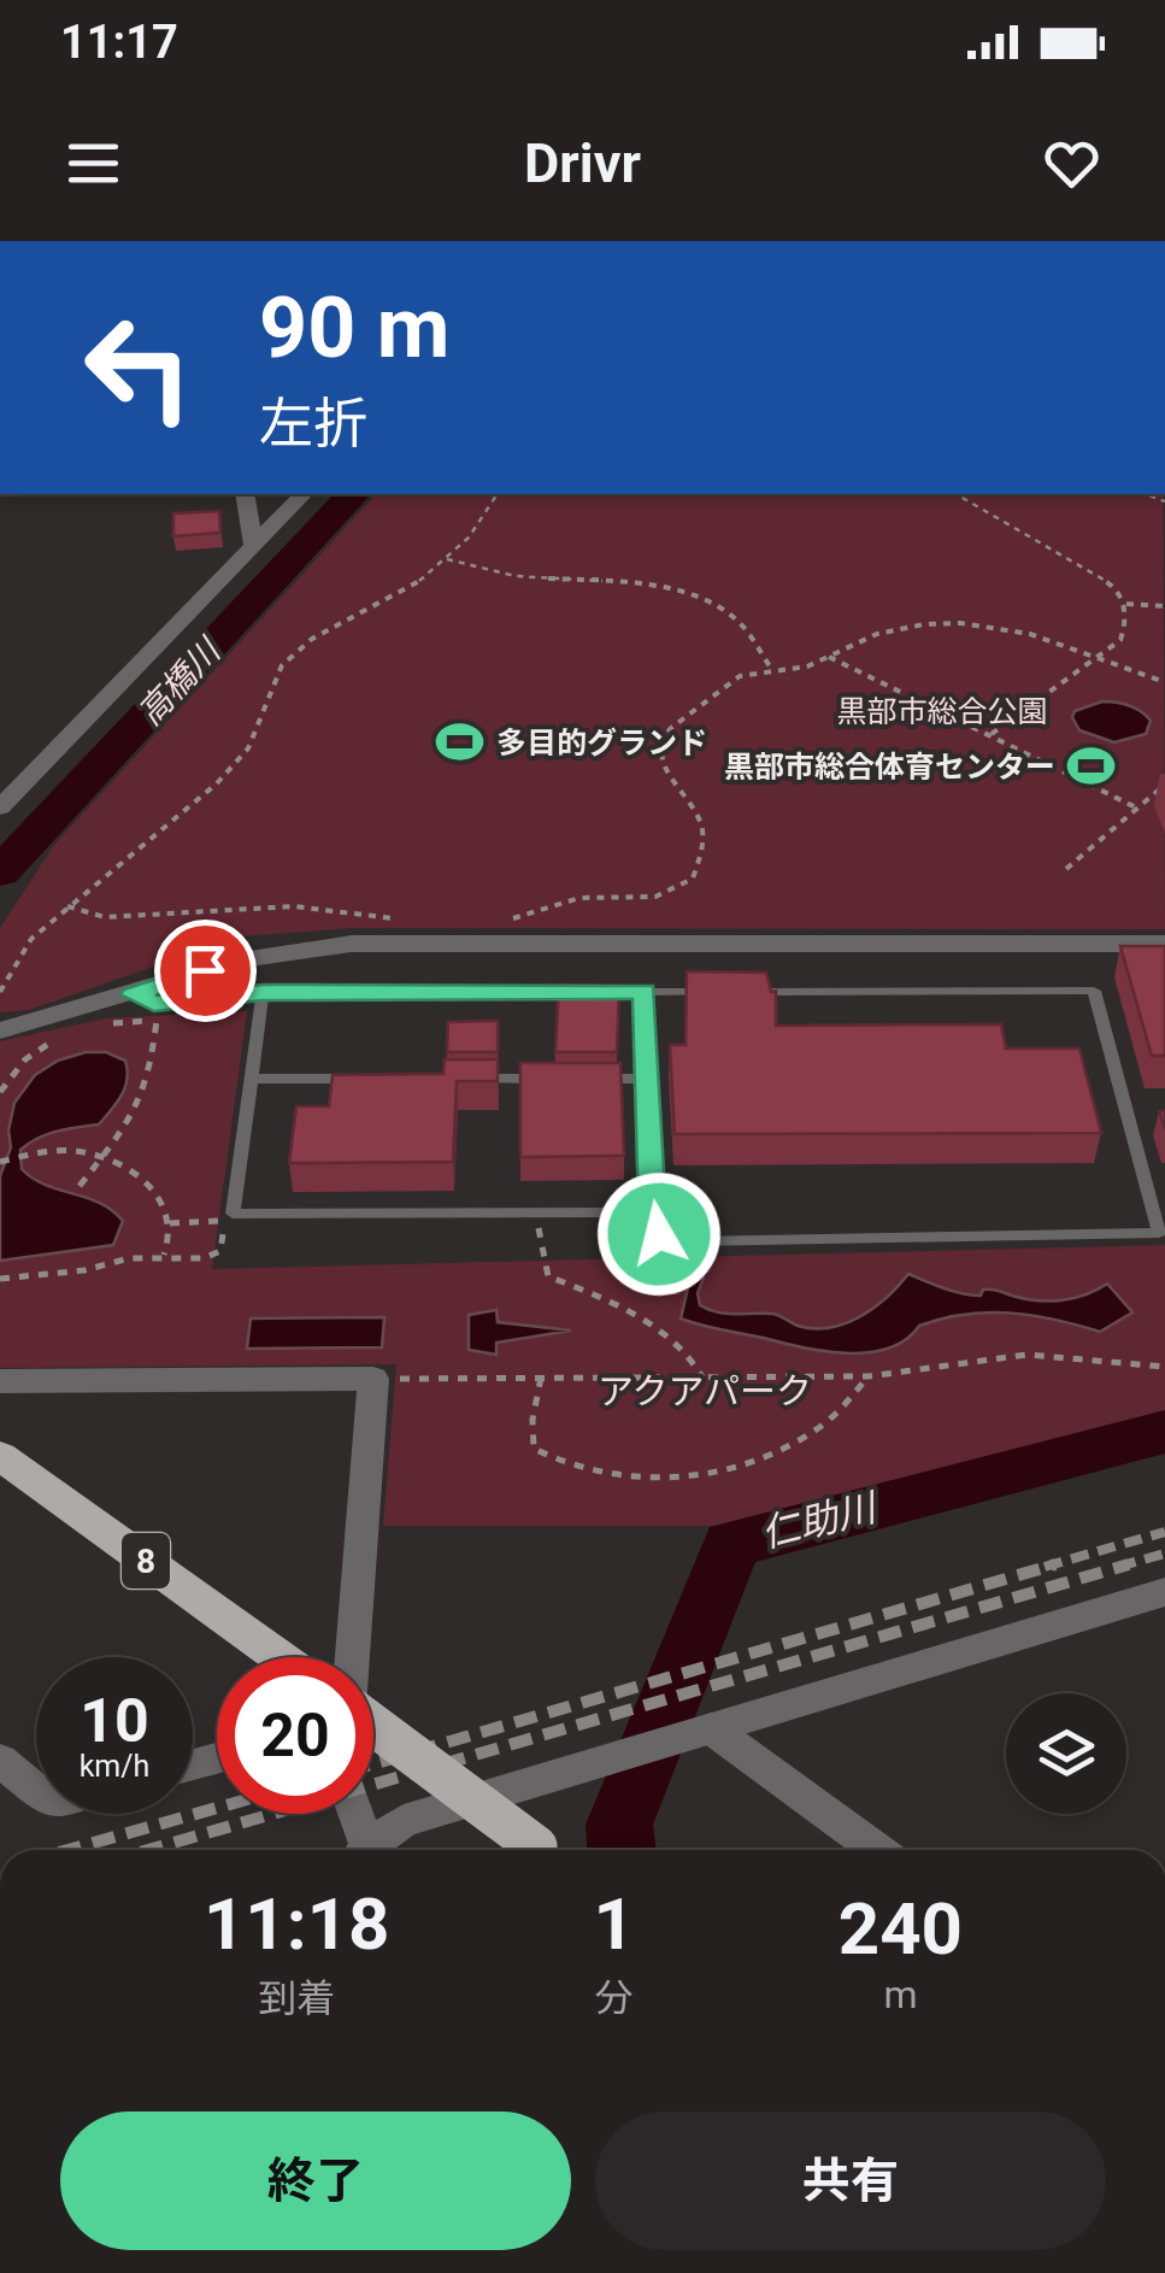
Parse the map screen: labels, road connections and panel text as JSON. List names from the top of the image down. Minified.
{"streets":{"highway":["8"]},"water":["高橋川","仁助川"],"parks":["黒部市総合公園","アクアパーク"],"places":{"sports":["多目的グランド","黒部市総合体育センター"]},"page":{"status":"11:17","header":"Drivr","turn":["90 m","左折"],"speed":"10 km/h","limit":"20","eta":["11:18","到着","1","分","240","m"],"buttons":["終了","共有"]}}
